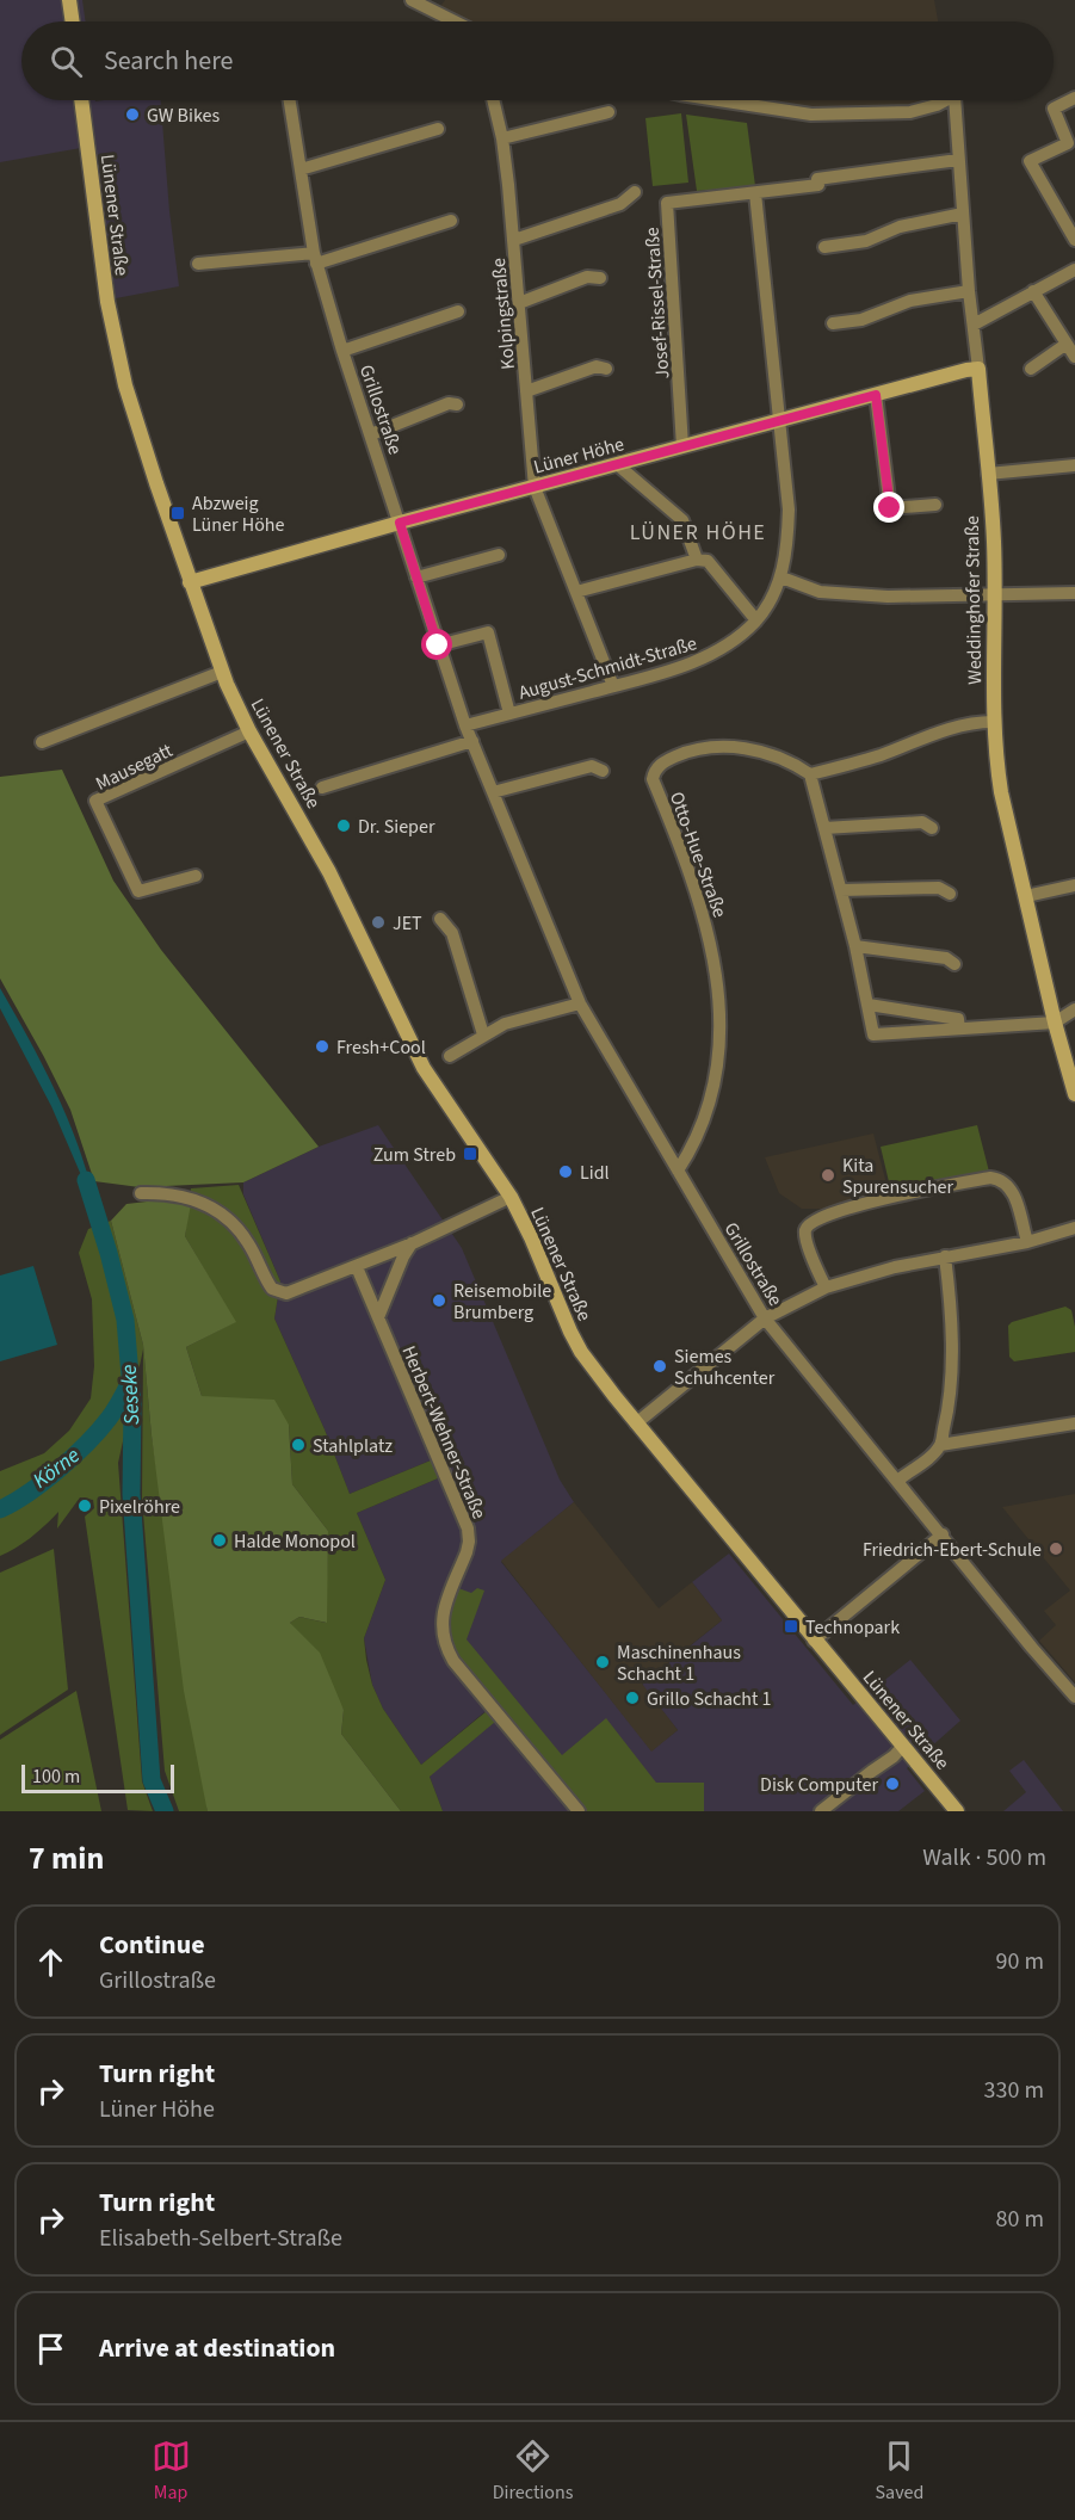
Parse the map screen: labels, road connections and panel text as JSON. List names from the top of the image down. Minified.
{"streets":{"main road":["Lünener Straße","Lüner Höhe","Weddinghofer Straße"],"street":["Josef-Rissel-Straße","Kolpingstraße","Grillostraße","August-Schmidt-Straße","Mausegatt","Otto-Hue-Straße","Herbert-Wehner-Straße"]},"crossings":[["Lünener Straße","Lüner Höhe"],["Lünener Straße","Mausegatt"],["Josef-Rissel-Straße","Lüner Höhe"],["Josef-Rissel-Straße","August-Schmidt-Straße"],["Kolpingstraße","Lüner Höhe"],["Kolpingstraße","August-Schmidt-Straße"],["Grillostraße","Lüner Höhe"],["Grillostraße","August-Schmidt-Straße"],["Grillostraße","Otto-Hue-Straße"],["Lüner Höhe","Weddinghofer Straße"],["Lüner Höhe","August-Schmidt-Straße"]],"districts":["LÜNER HÖHE"],"water":["Seseke","Körne"],"places":{"other":["GW Bikes","Dr. Sieper","JET","Fresh+Cool","Lidl","Kita Spurensucher","Reisemobile Brumberg","Siemes Schuhcenter","Stahlplatz","Pixelröhre","Halde Monopol","Friedrich-Ebert-Schule","Maschinenhaus Schacht 1","Grillo Schacht 1","Disk Computer"],"transit":["Abzweig Lüner Höhe","Zum Streb","Technopark"]},"scale_bar":"100 m","page":{"search":"Search here","scale":"100 m","heading":["7 min","Walk · 500 m"],"list":[["Continue","Grillostraße","90 m"],["Turn right","Lüner Höhe","330 m"],["Turn right","Elisabeth-Selbert-Straße","80 m"],"Arrive at destination"],"nav":["Map","Directions","Saved"]}}
